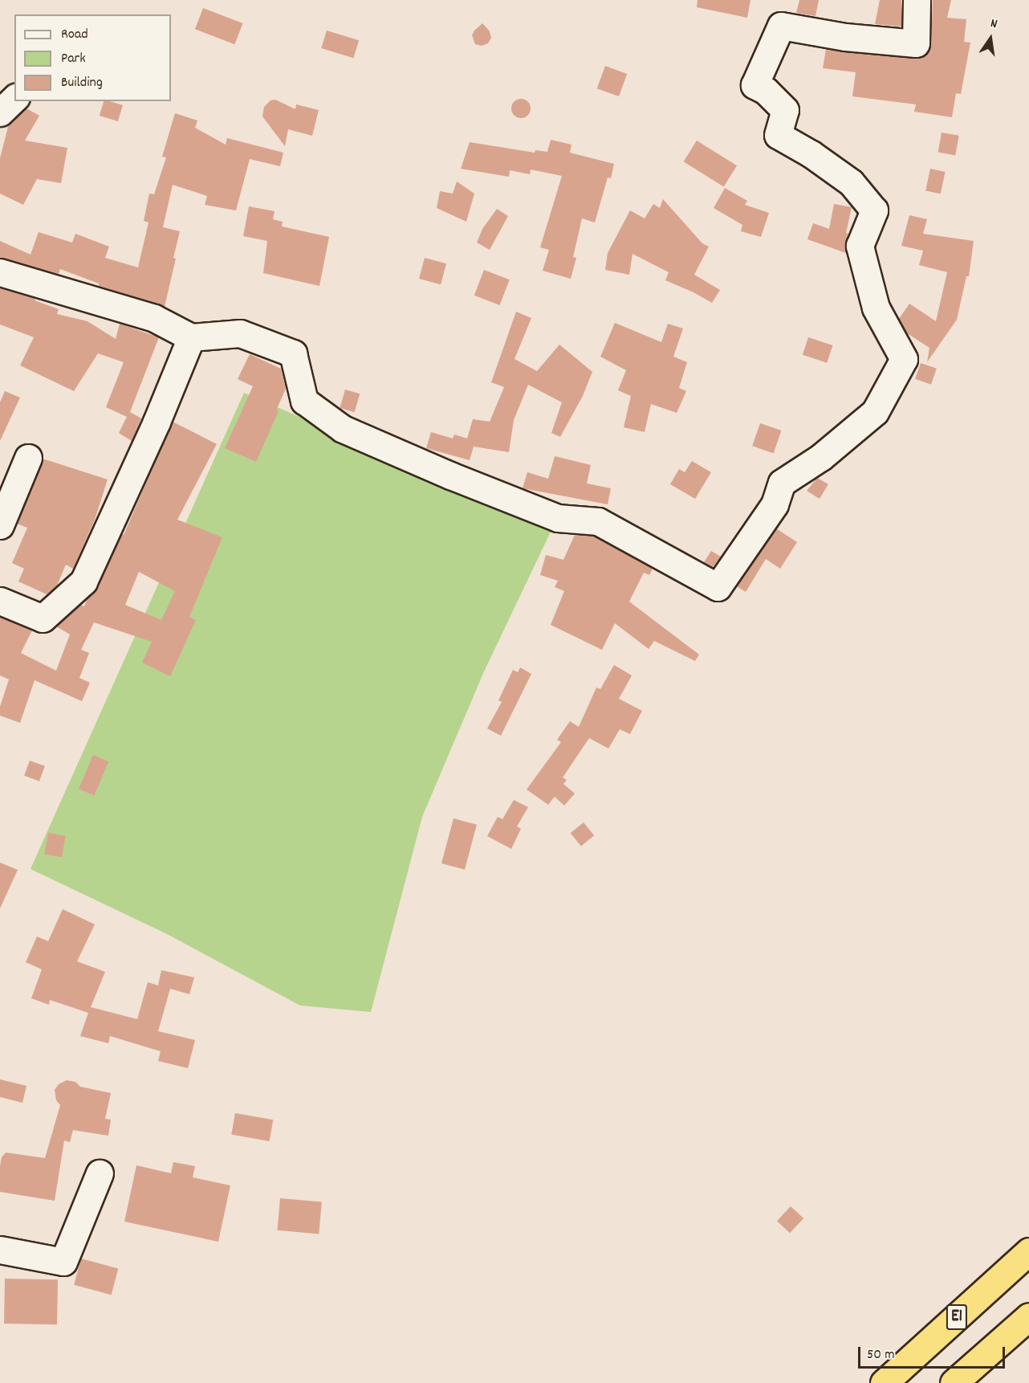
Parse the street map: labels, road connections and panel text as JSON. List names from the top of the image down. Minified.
{"streets":{"highway":["E1"]},"legend":["Road","Park","Building"],"scale_bar":"50 m","north":"top"}
